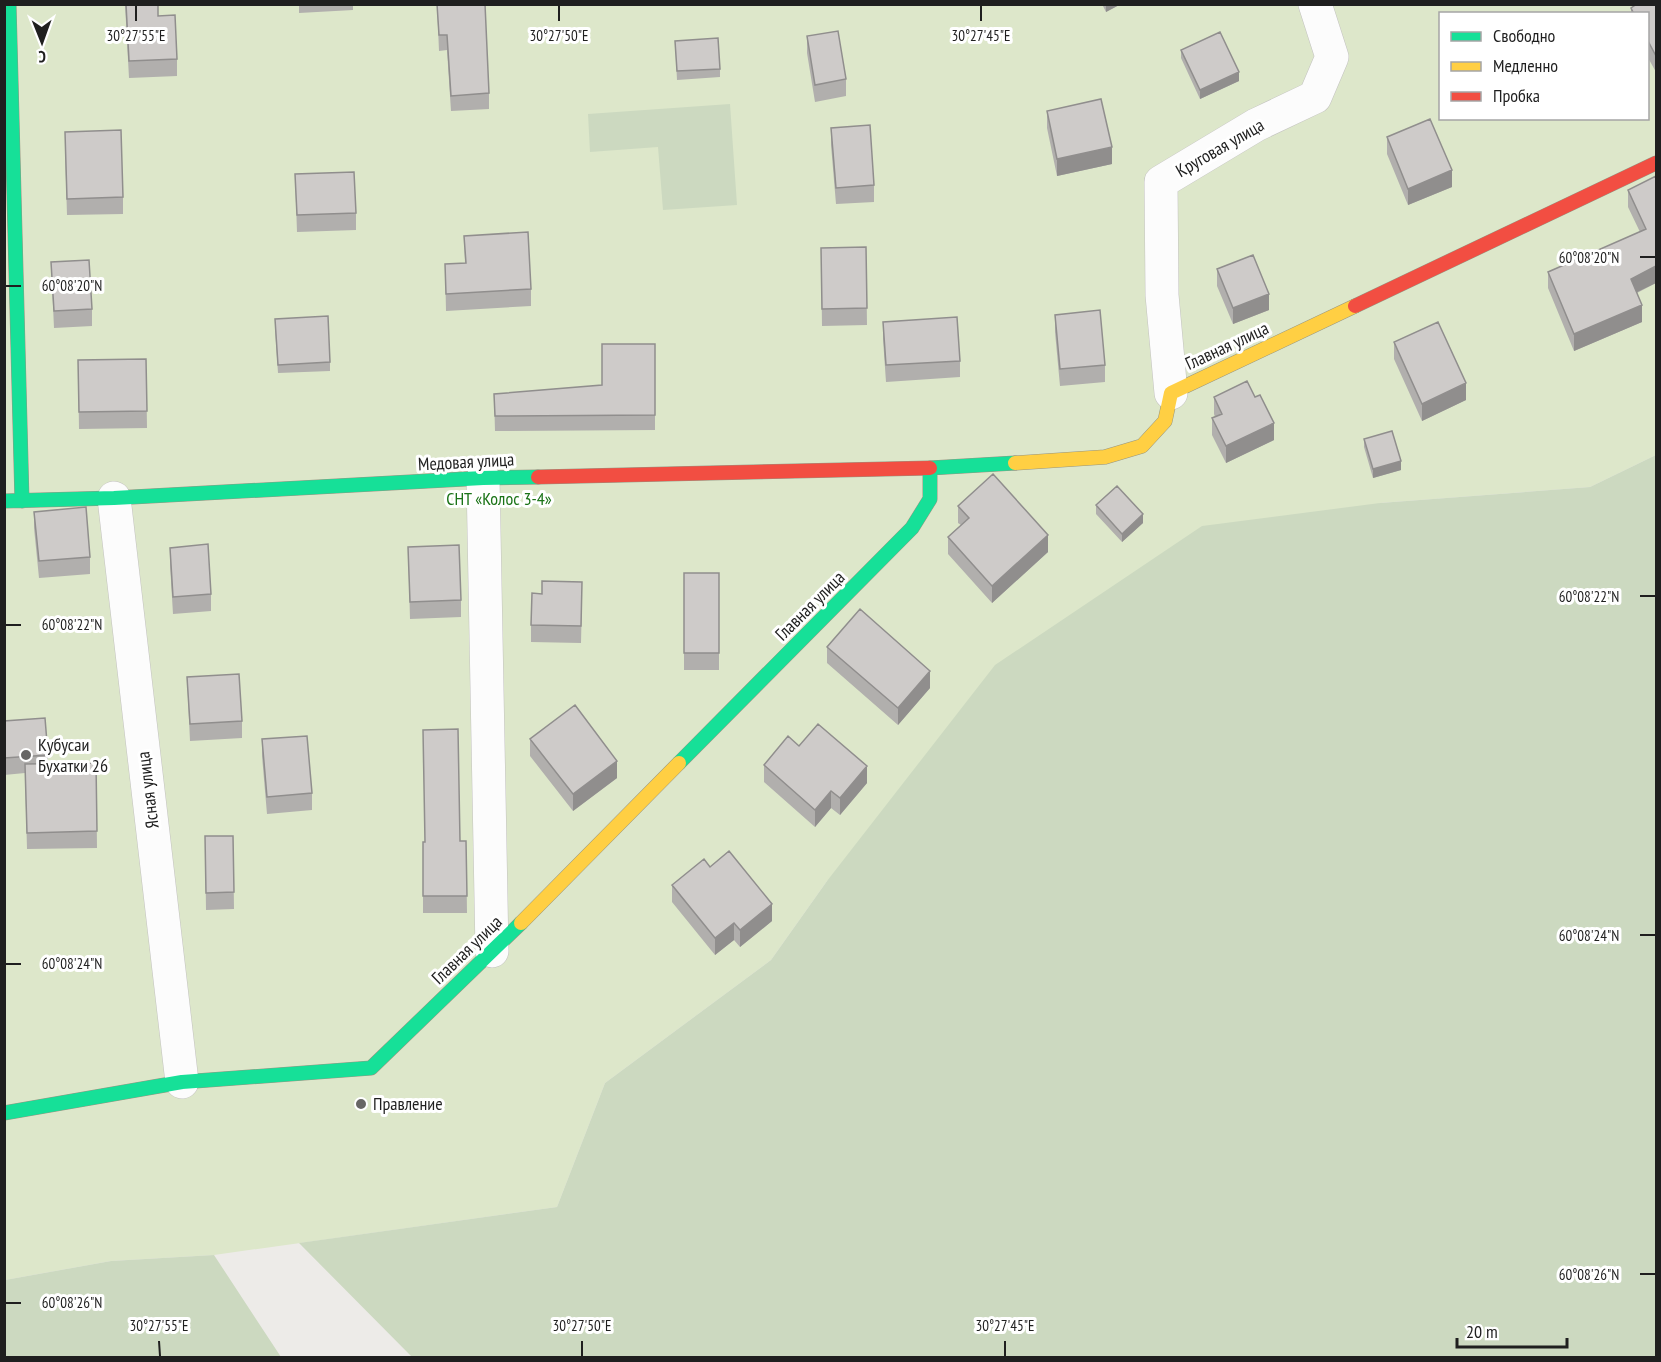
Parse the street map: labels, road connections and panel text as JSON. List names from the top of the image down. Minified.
{"streets":{"street":["Круговая улица","Главная улица","Медовая улица","Ясная улица"]},"crossings":[["Круговая улица","Главная улица"],["Главная улица","Медовая улица"],["Главная улица","Ясная улица"],["Медовая улица","Ясная улица"]],"parks":["СНТ «Колос 3-4»"],"places":["Кубусаи Бухатки 26","Правление"],"legend":["Свободно","Медленно","Пробка"],"scale_bar":"20 m","north":"bottom","coordinates":["30°27'55\"E","30°27'50\"E","30°27'45\"E","60°08'20\"N","60°08'22\"N","60°08'24\"N","60°08'26\"N"]}
